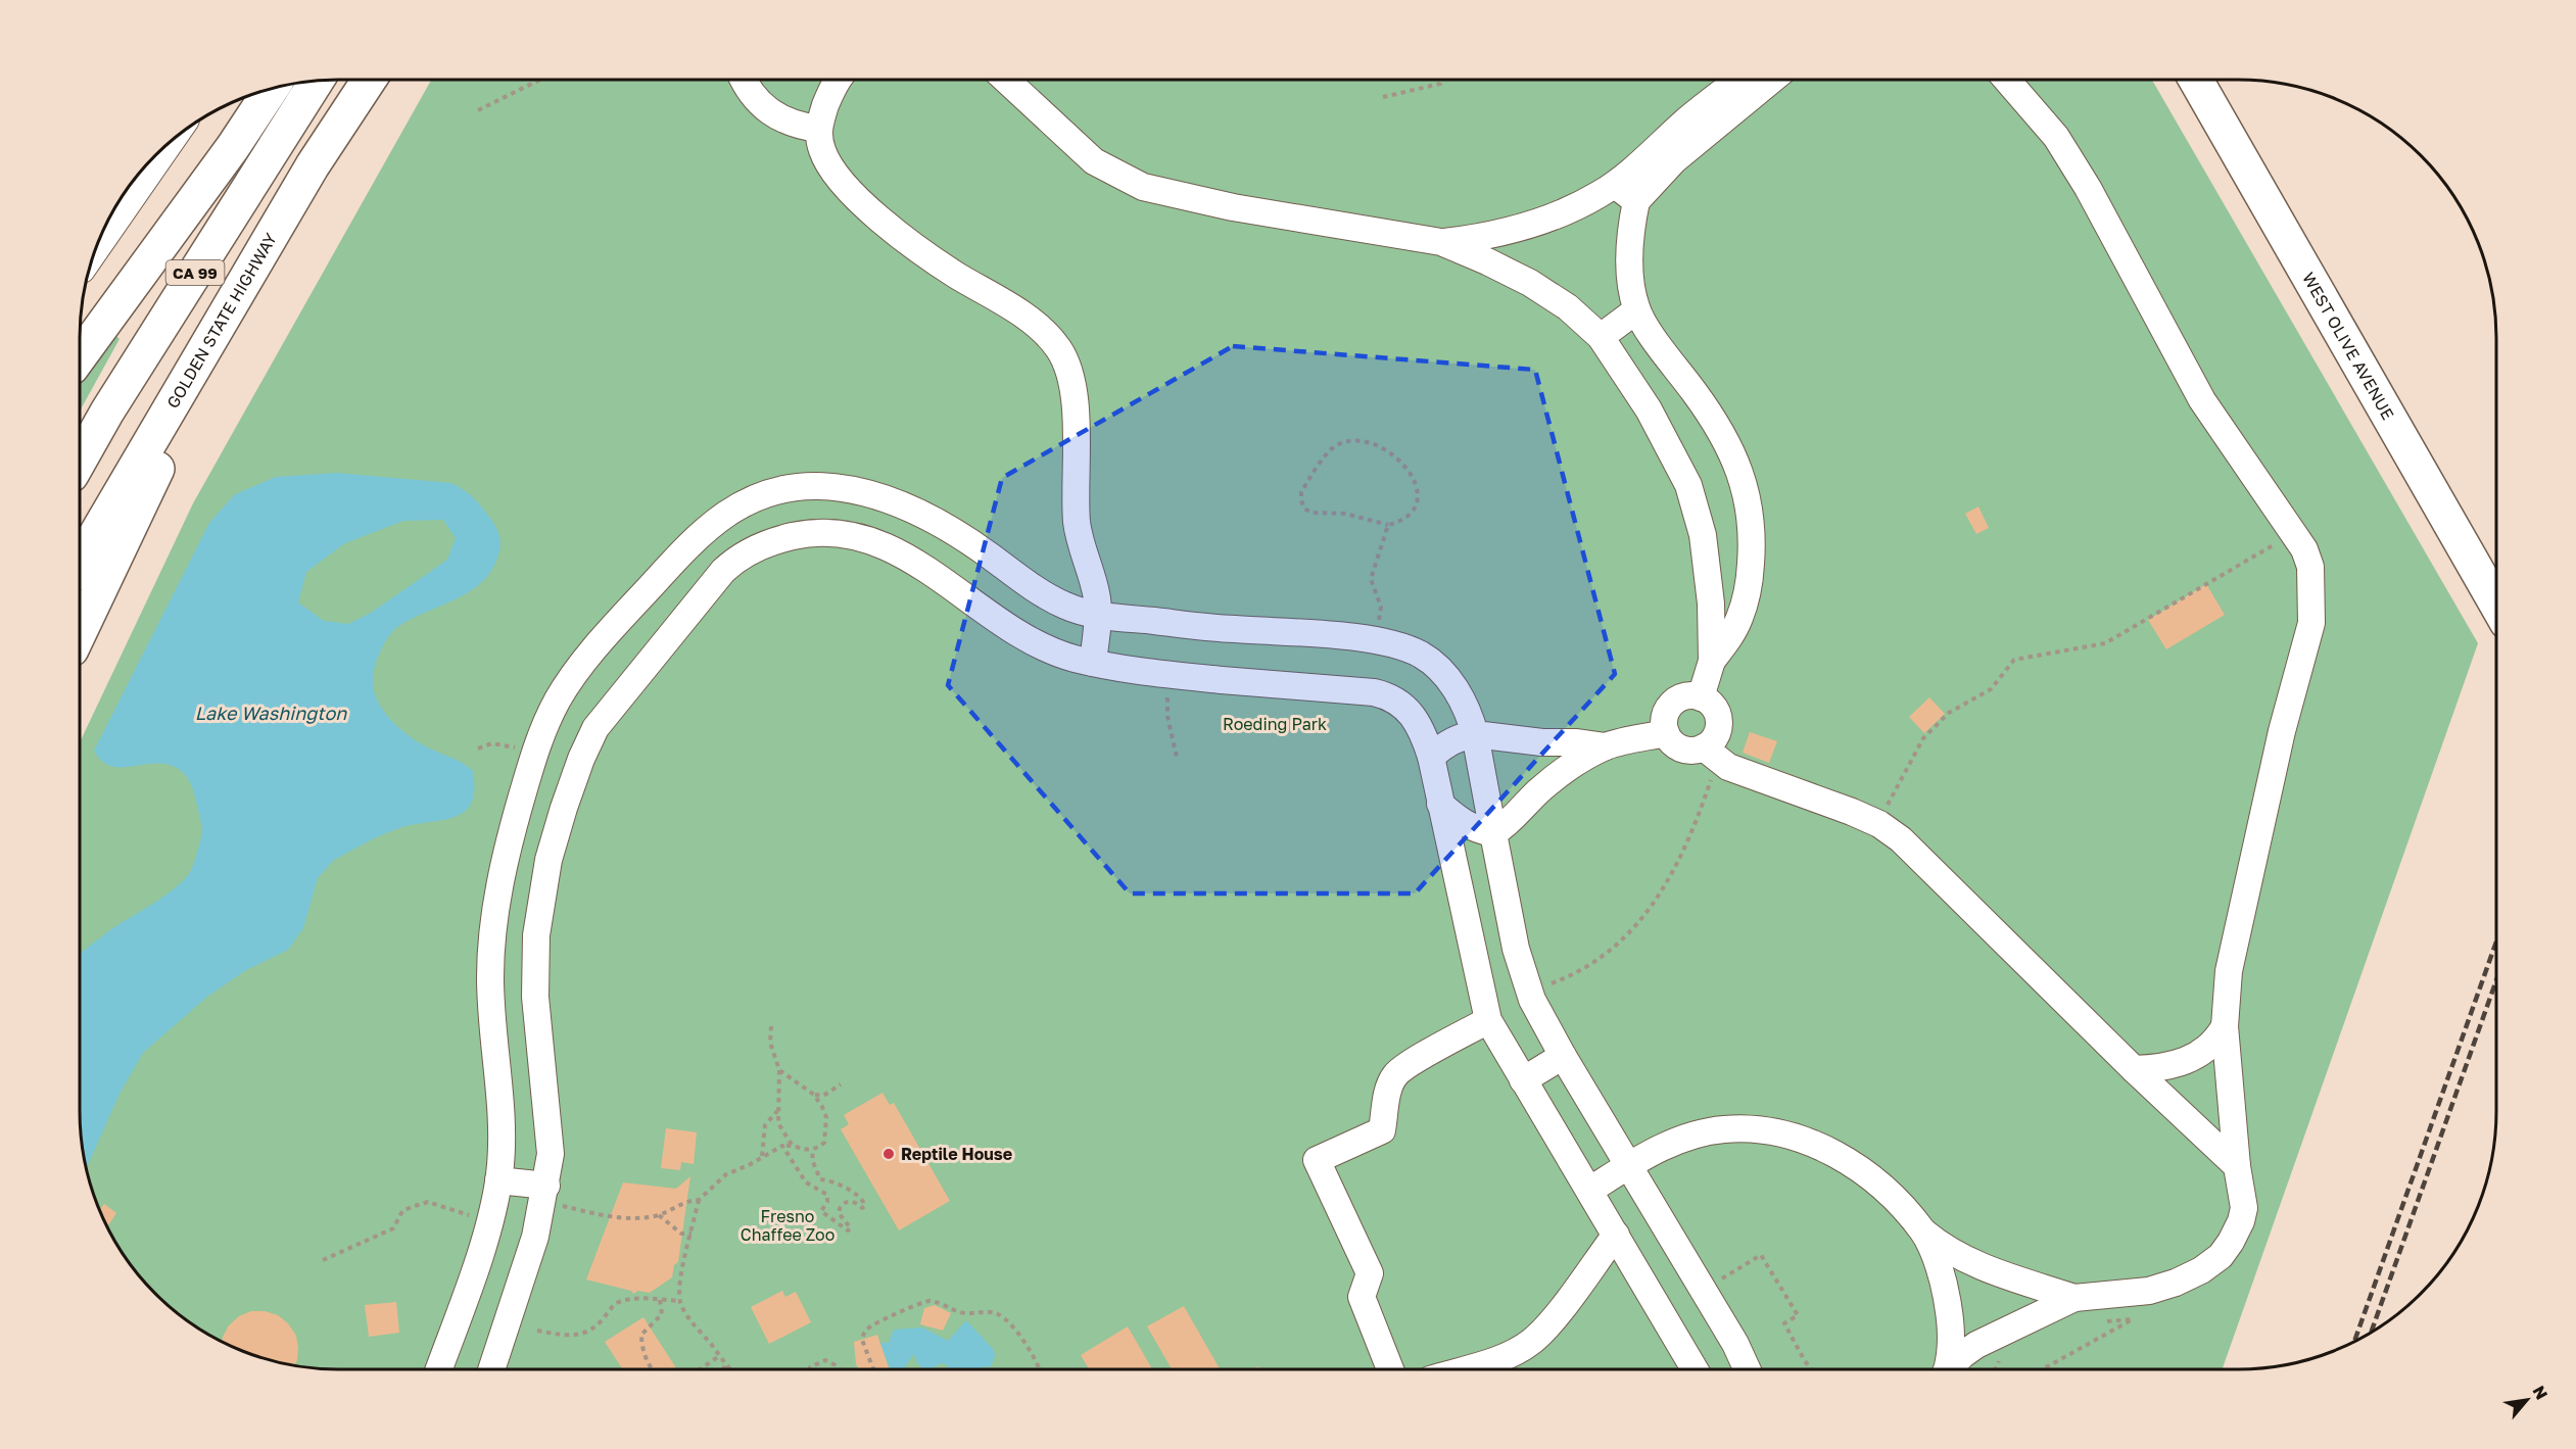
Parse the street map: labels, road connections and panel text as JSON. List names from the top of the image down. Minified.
{"streets":{"main road":["CA 99","GOLDEN STATE HIGHWAY","WEST OLIVE AVENUE"]},"water":["Lake Washington"],"parks":["Roeding Park","Fresno Chaffee Zoo"],"places":["Reptile House"],"north":"top right"}
